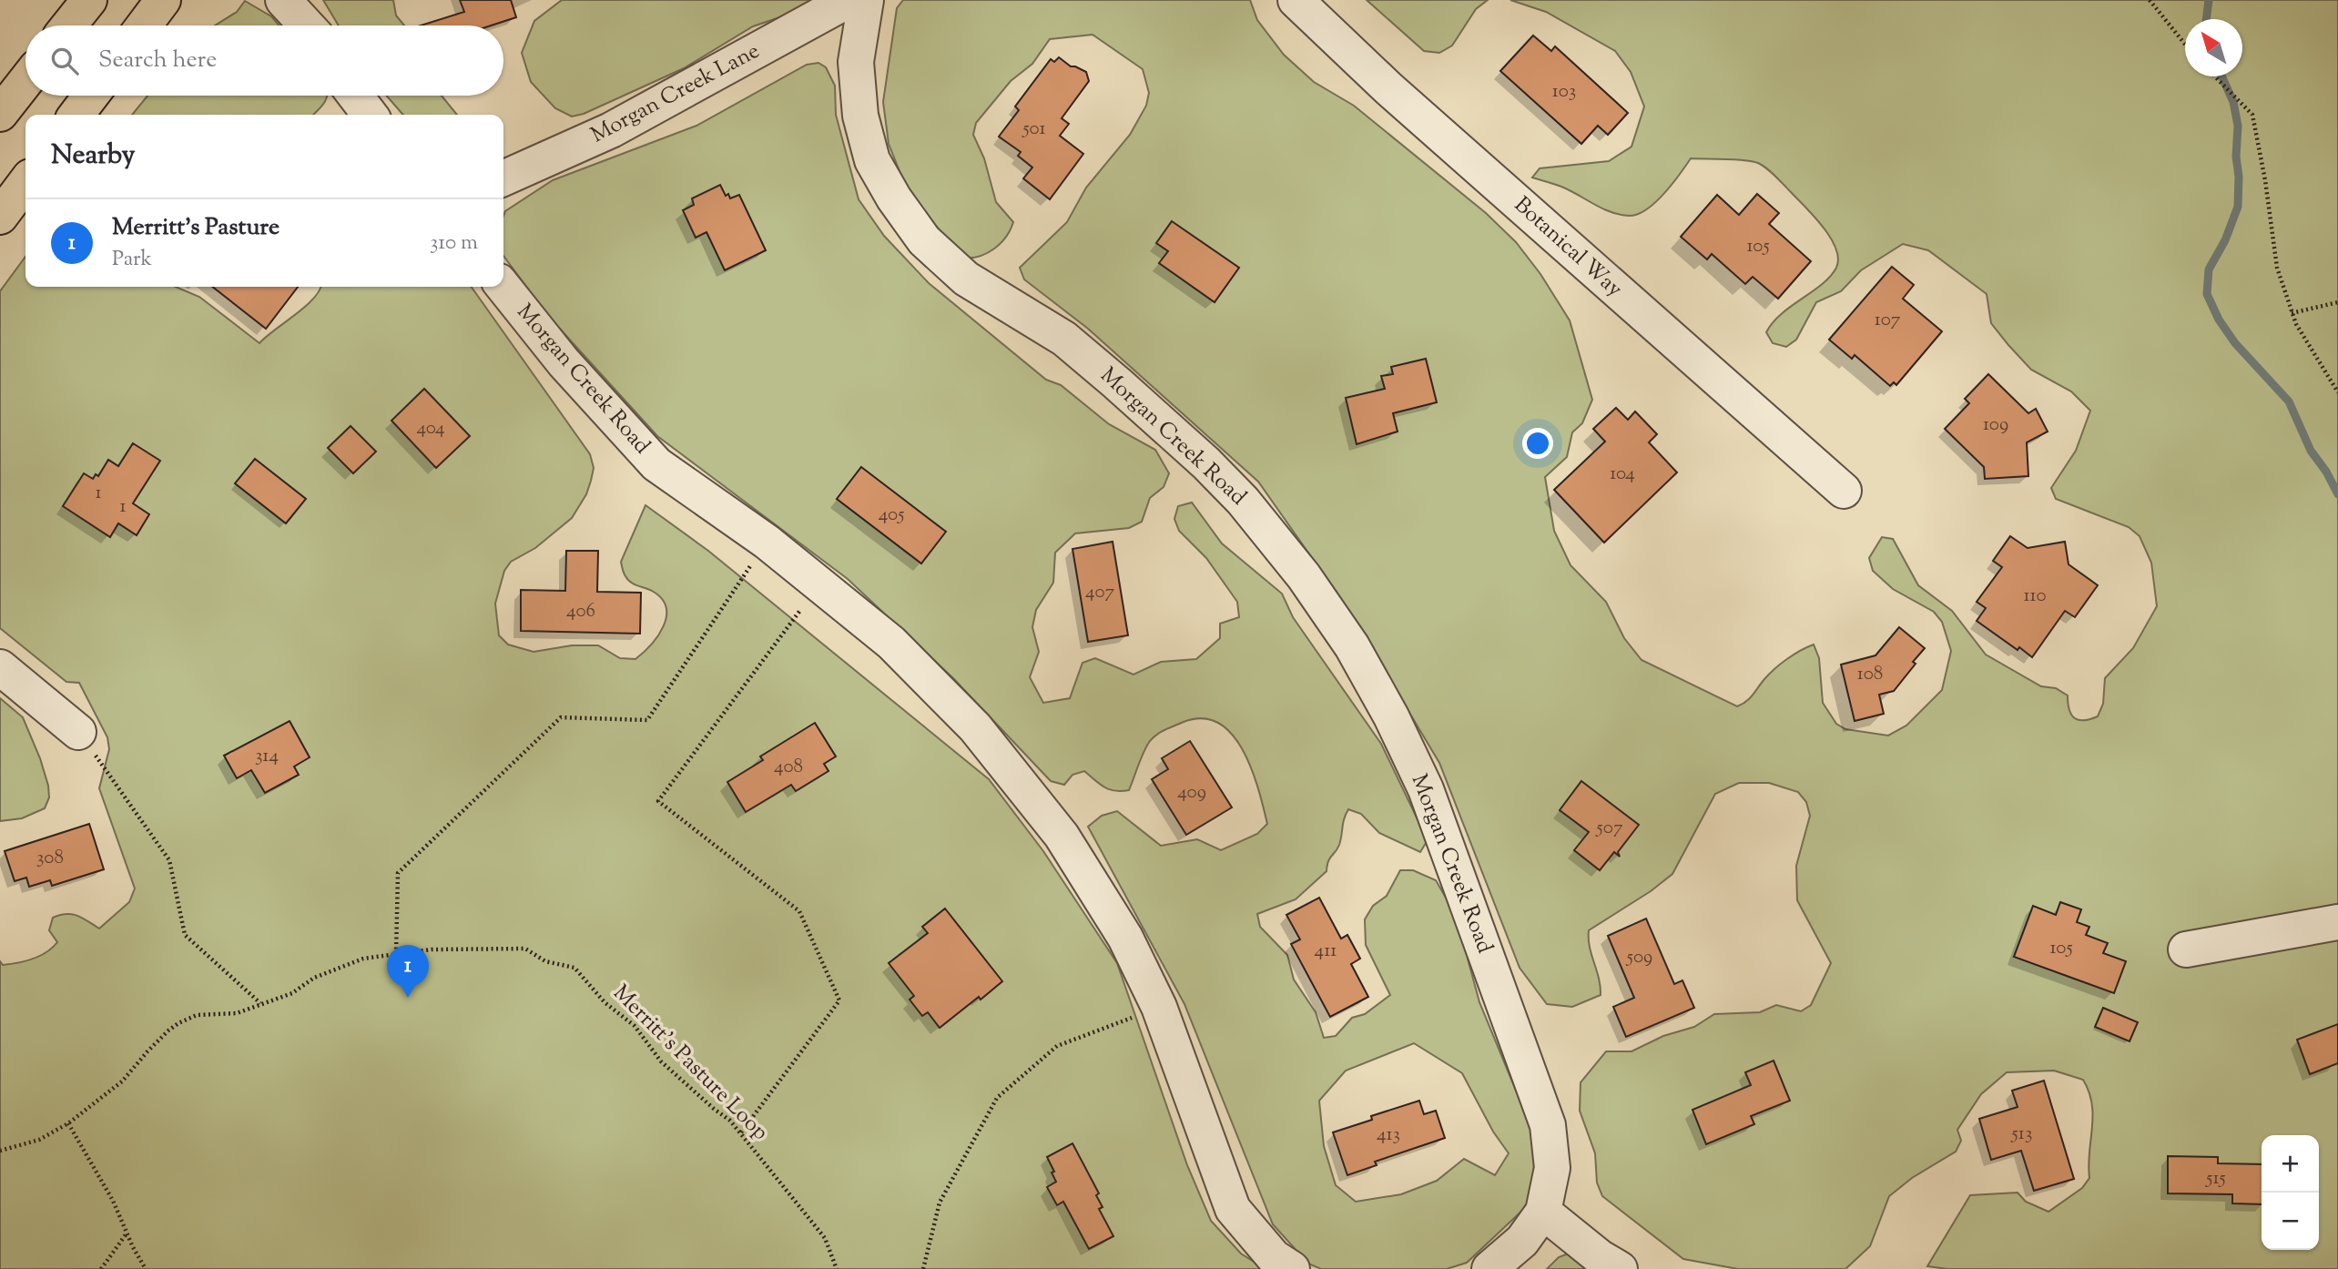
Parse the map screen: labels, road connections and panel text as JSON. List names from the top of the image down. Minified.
{"streets":{"street":["Morgan Creek Lane","Botanical Way","Morgan Creek Road"],"path":["Merritt's Pasture Loop"]},"house_numbers":["103","501","105","107","109","404","104","1","1","405","407","110","406","108","314","408","409","507","308","105","411","509","513","413","515"],"north":"top left","page":{"search":"Search here","heading":"Nearby","list":[{"mark":"1","name":"Merritt's Pasture","note":"Park","value":"310 m"}],"pins":"1","map_buttons":["+","−"]}}
